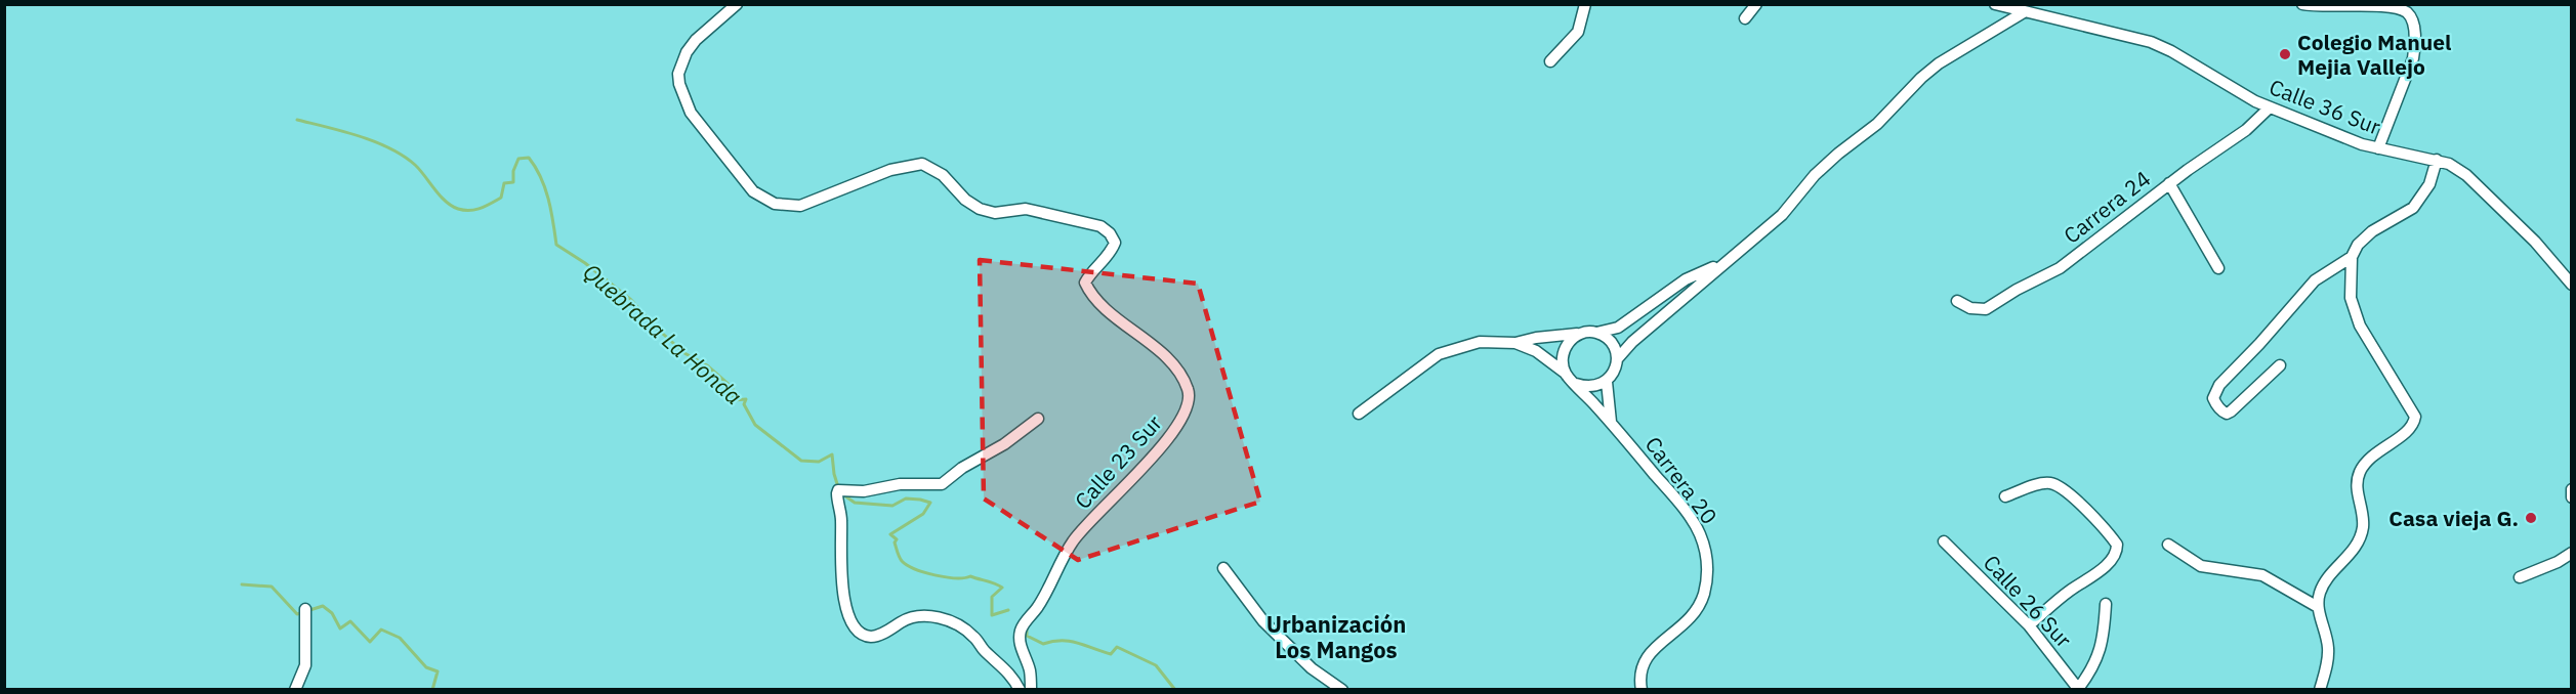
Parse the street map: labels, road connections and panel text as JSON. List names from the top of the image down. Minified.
{"streets":{"street":["Calle 36 Sur","Carrera 24","Calle 23 Sur","Carrera 20","Calle 26 Sur"]},"crossings":[["Calle 36 Sur","Carrera 24"]],"districts":["Urbanización Los Mangos"],"water":["Quebrada La Honda"],"places":["Colegio Manuel Mejia Vallejo","Casa vieja G."]}
